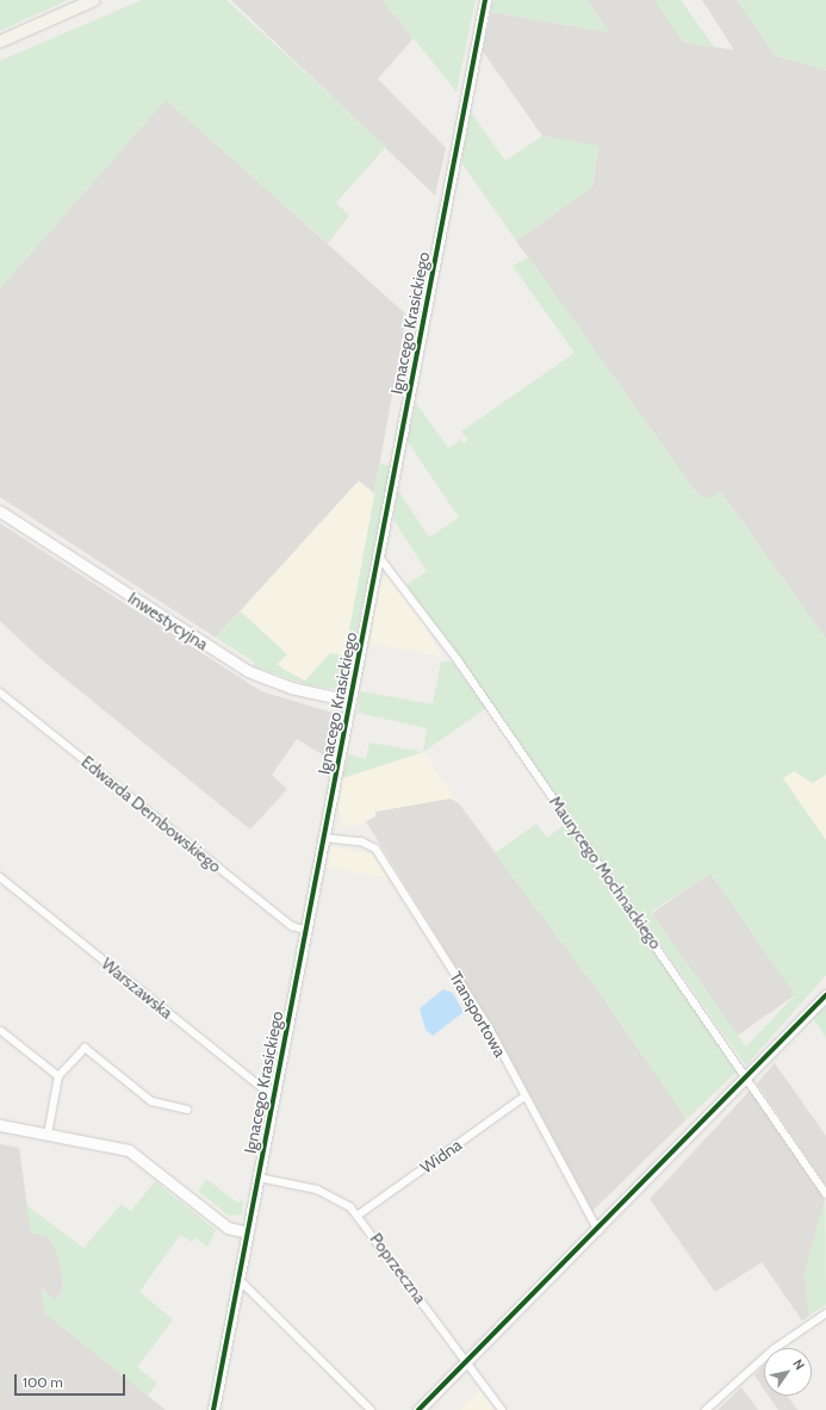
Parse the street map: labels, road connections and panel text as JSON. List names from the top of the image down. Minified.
{"streets":{"street":["Ignacego Krasickiego","Inwestycyjna","Edwarda Dembowskiego","Maurycego Mochnackiego","Warszawska","Transportowa","Widna","Poprzeczna"]},"crossings":[["Ignacego Krasickiego","Inwestycyjna"],["Ignacego Krasickiego","Edwarda Dembowskiego"],["Ignacego Krasickiego","Maurycego Mochnackiego"],["Ignacego Krasickiego","Warszawska"],["Ignacego Krasickiego","Transportowa"],["Ignacego Krasickiego","Poprzeczna"],["Transportowa","Widna"],["Widna","Poprzeczna"]],"scale_bar":"100 m","north":"top right"}
